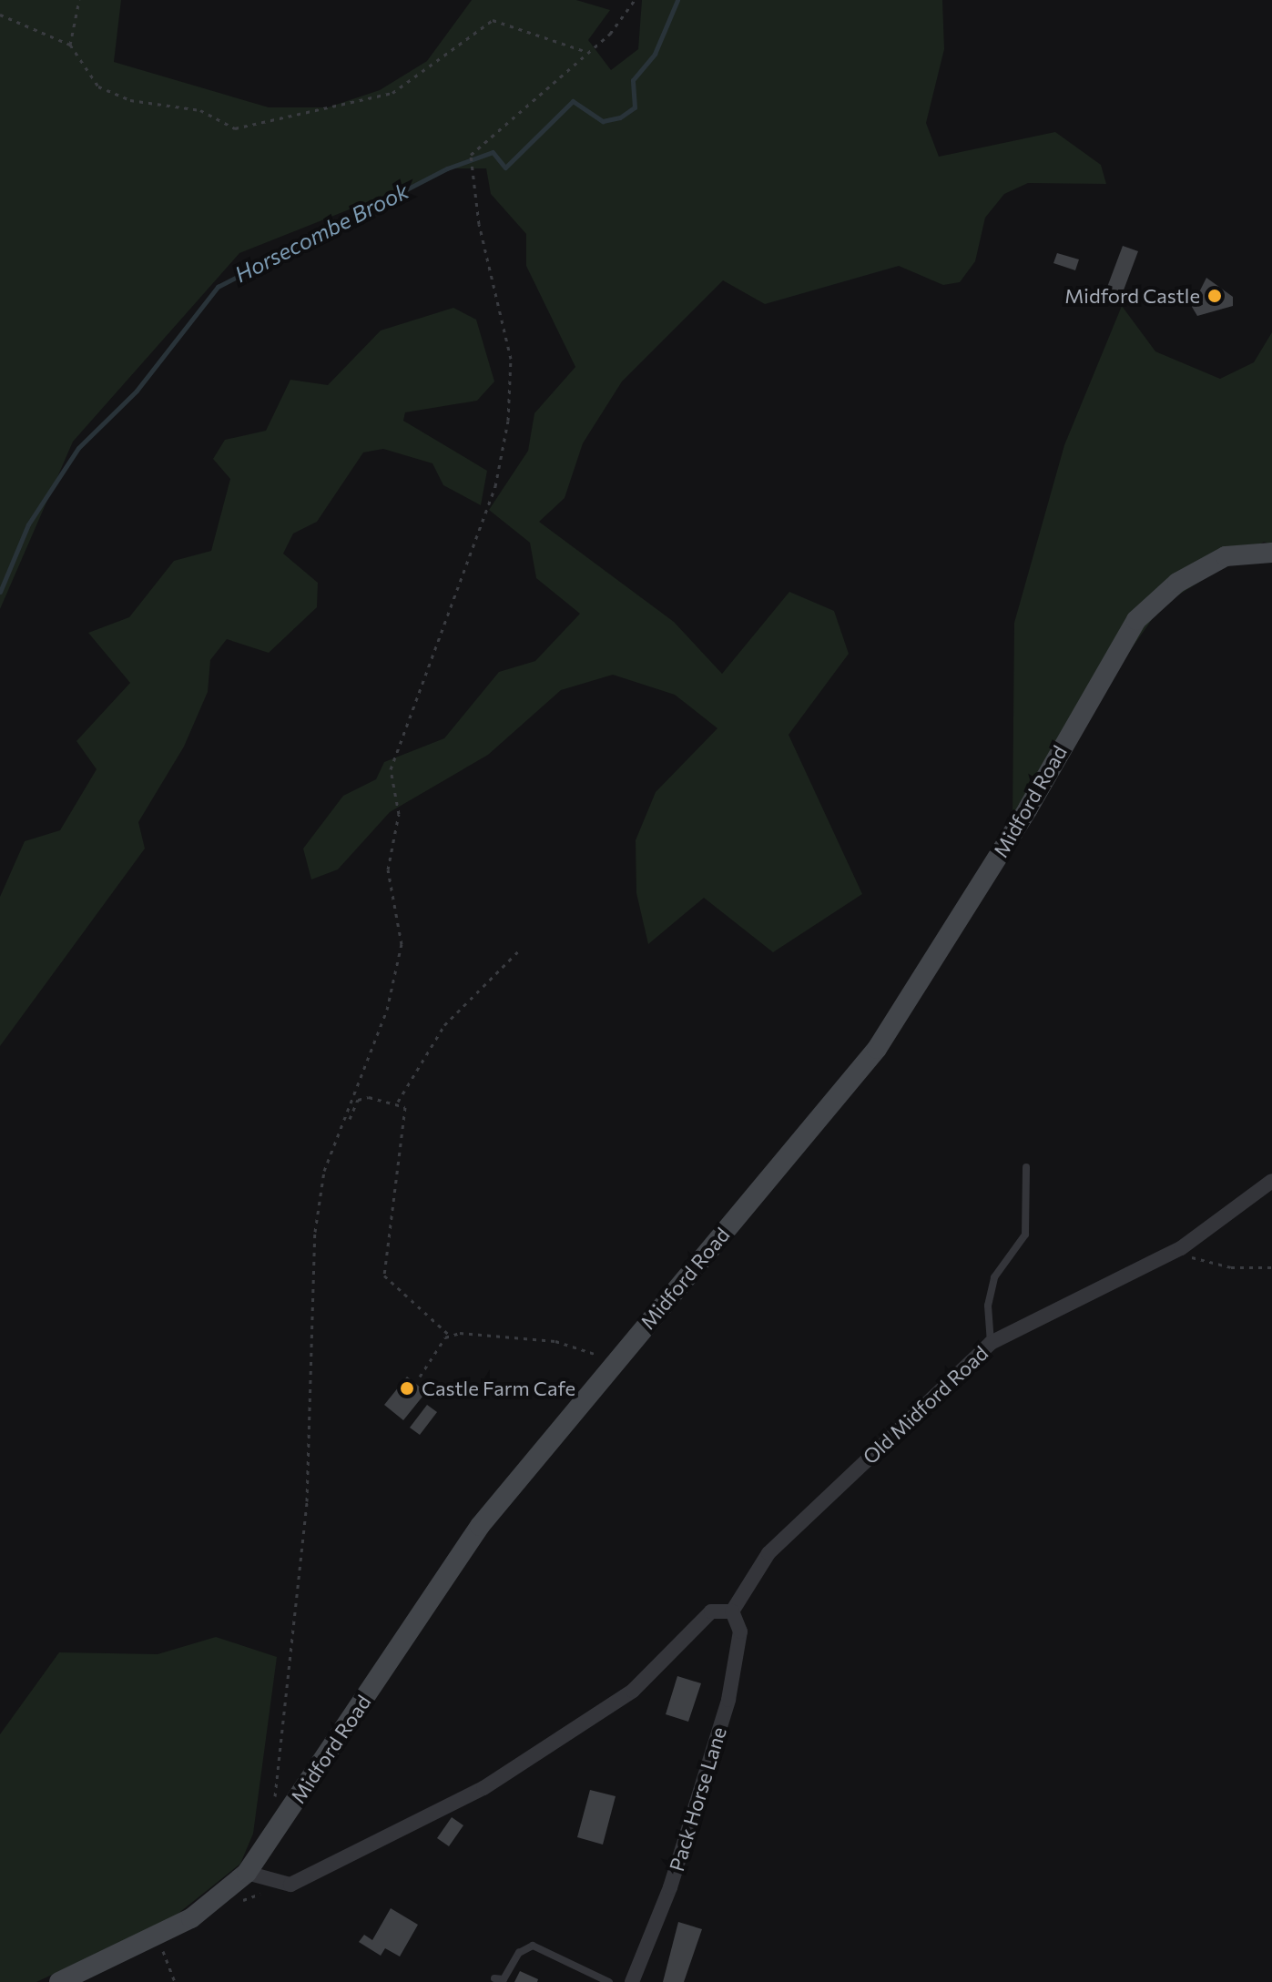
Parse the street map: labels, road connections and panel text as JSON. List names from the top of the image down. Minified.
{"streets":{"main road":["Midford Road"],"street":["Old Midford Road","Pack Horse Lane"]},"crossings":[["Old Midford Road","Pack Horse Lane"]],"water":["Horsecombe Brook"],"places":["Midford Castle","Castle Farm Cafe"]}
